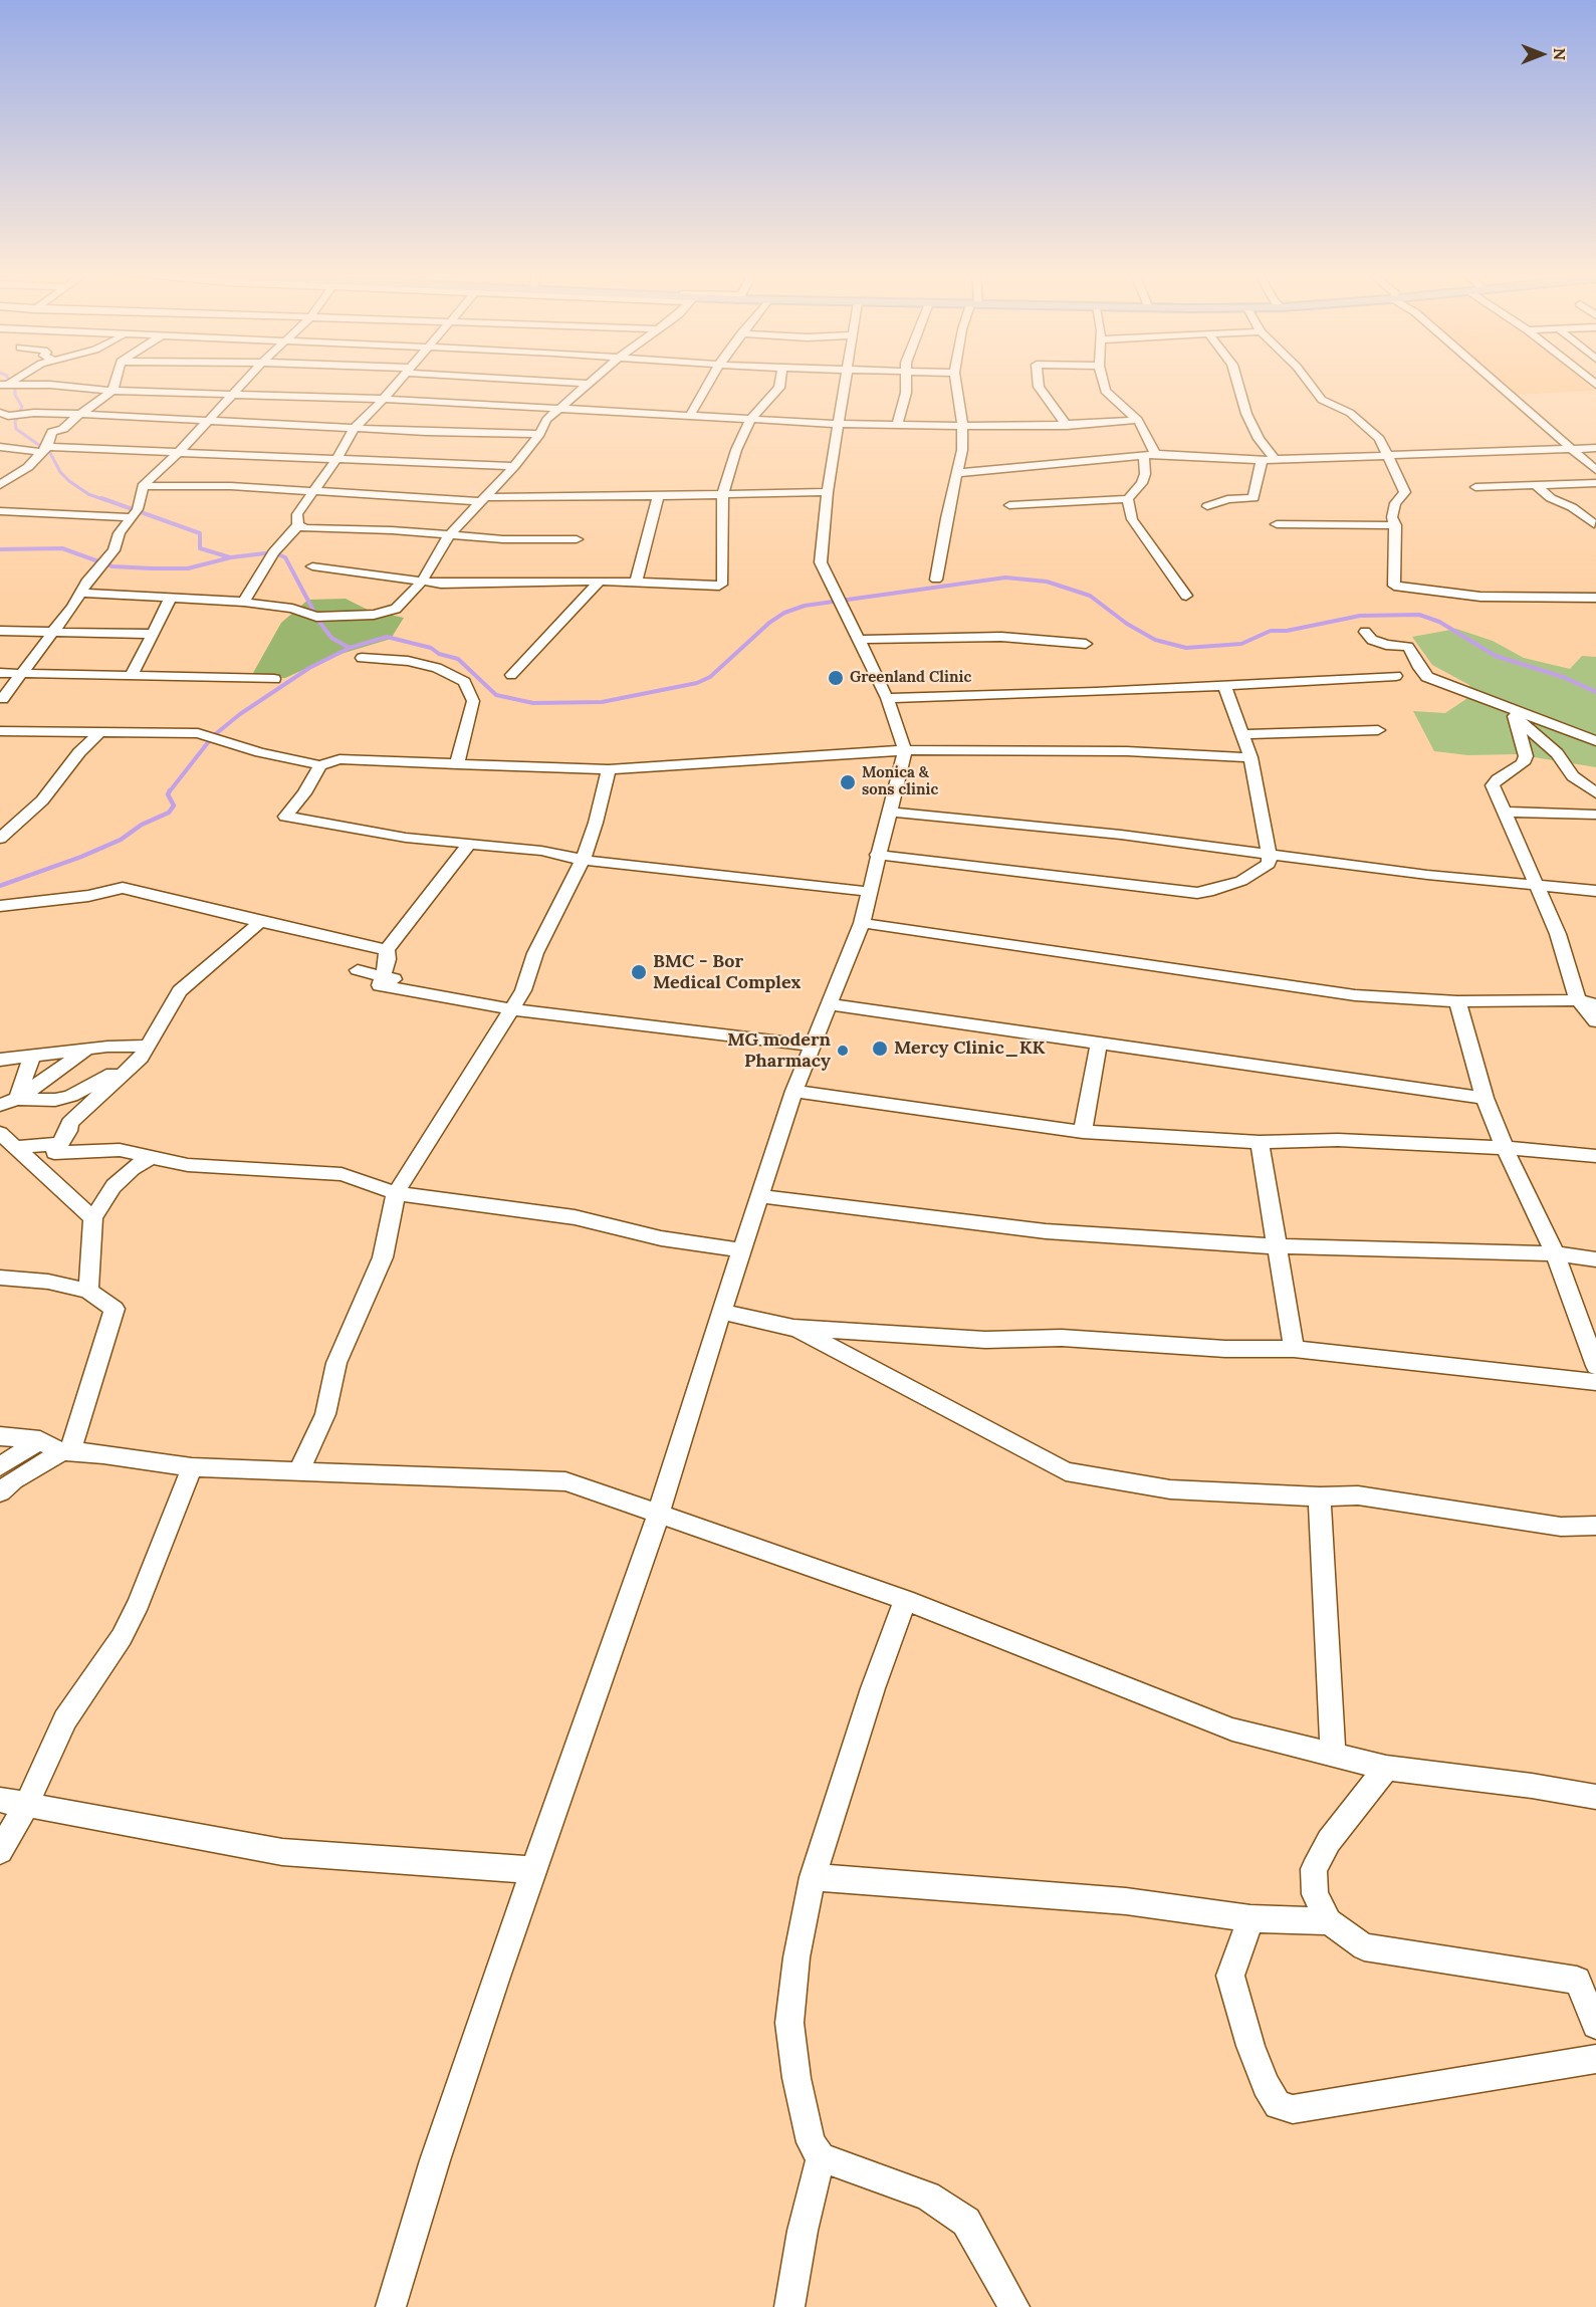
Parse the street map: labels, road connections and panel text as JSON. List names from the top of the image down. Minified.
{"places":["Greenland Clinic","Monica & sons clinic","BMC - Bor Medical Complex","Mercy Clinic_KK","MG modern Pharmacy"],"north":"right"}
